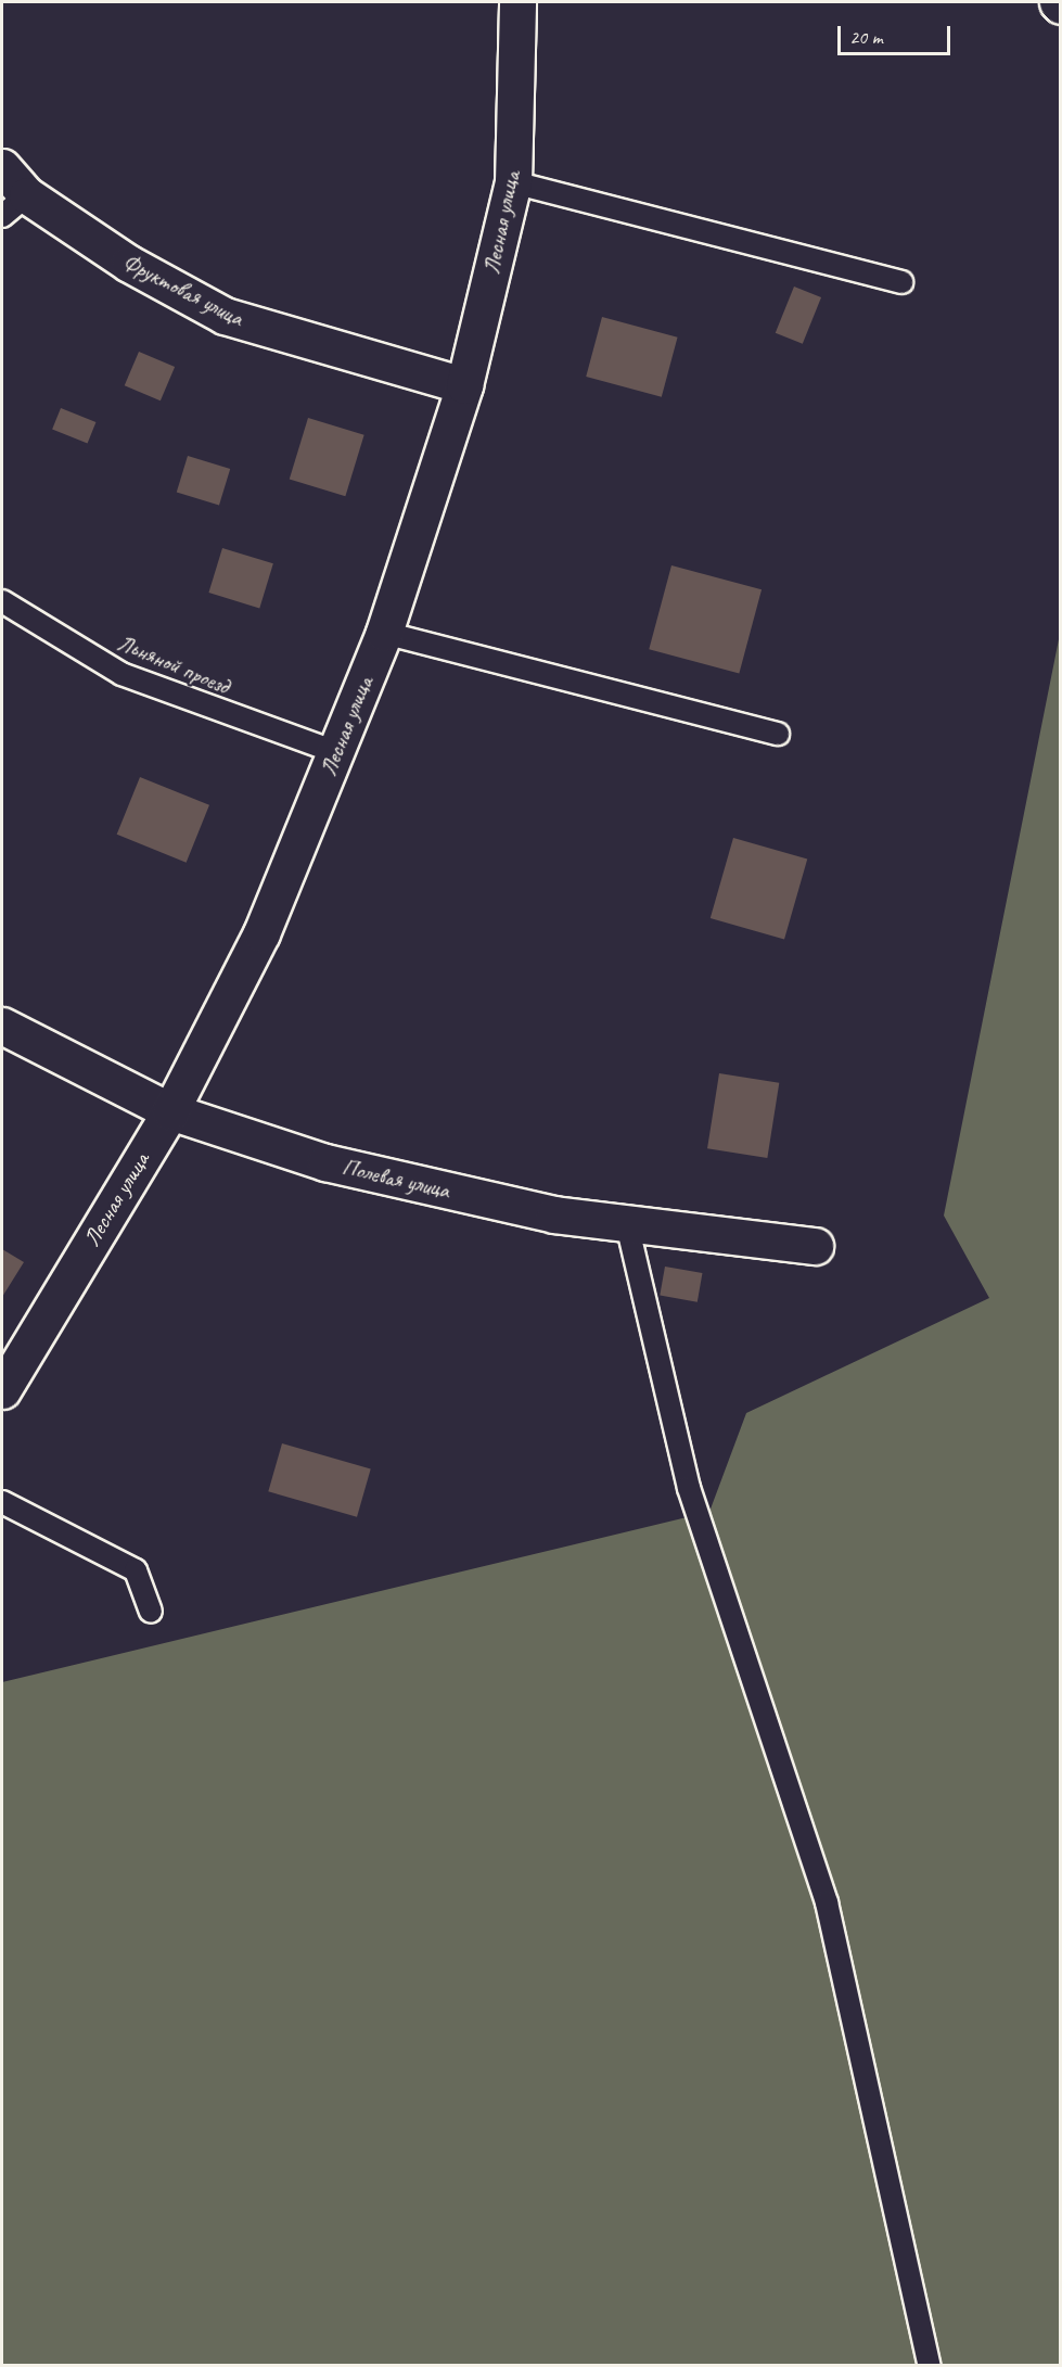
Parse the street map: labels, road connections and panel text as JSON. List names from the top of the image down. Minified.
{"streets":{"street":["Лесная улица","Фруктовая улица","Полевая улица"],"lane":["Льняной проезд"]},"crossings":[["Лесная улица","Фруктовая улица"],["Лесная улица","Льняной проезд"],["Лесная улица","Полевая улица"]],"scale_bar":"20 m"}
